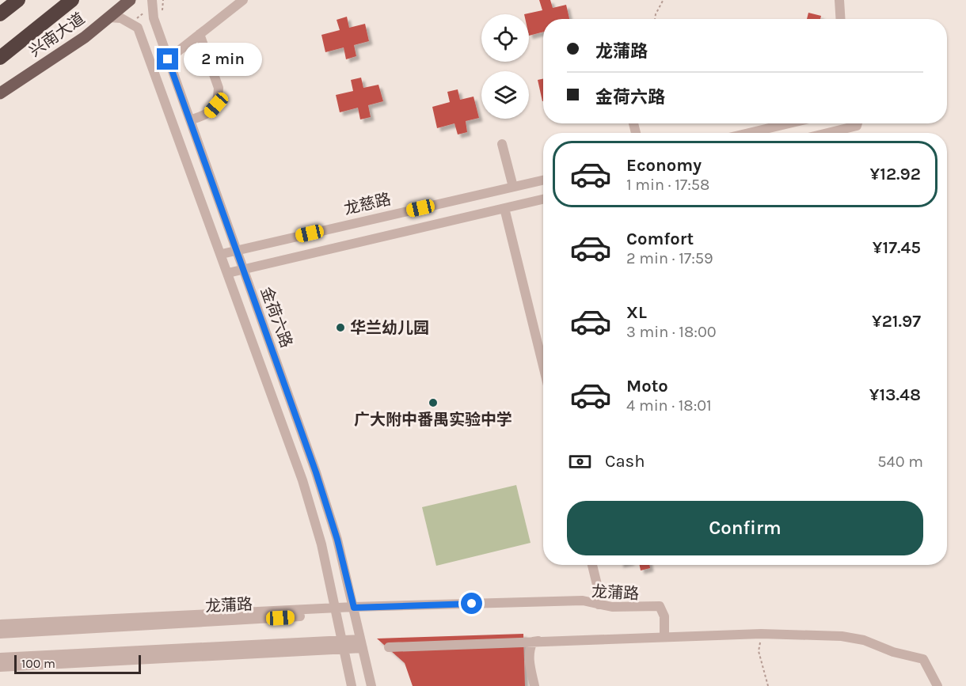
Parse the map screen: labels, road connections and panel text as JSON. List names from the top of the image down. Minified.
{"streets":{"main road":["兴南大道"],"street":["龙慈路","金荷六路","龙蒲路"]},"crossings":[["兴南大道","金荷六路"],["龙慈路","金荷六路"],["金荷六路","龙蒲路"]],"places":["华兰幼儿园","广大附中番禺实验中学"],"scale_bar":"100 m","page":{"banner":["龙蒲路","金荷六路"],"bubble":"2 min","list":[{"name":"Economy","note":"1 min · 17:58","value":"¥12.92"},{"name":"Comfort","note":"2 min · 17:59","value":"¥17.45"},{"name":"XL","note":"3 min · 18:00","value":"¥21.97"},{"name":"Moto","note":"4 min · 18:01","value":"¥13.48"}],"pay":["Cash","540 m"],"buttons":"Confirm","scale":"100 m"}}
